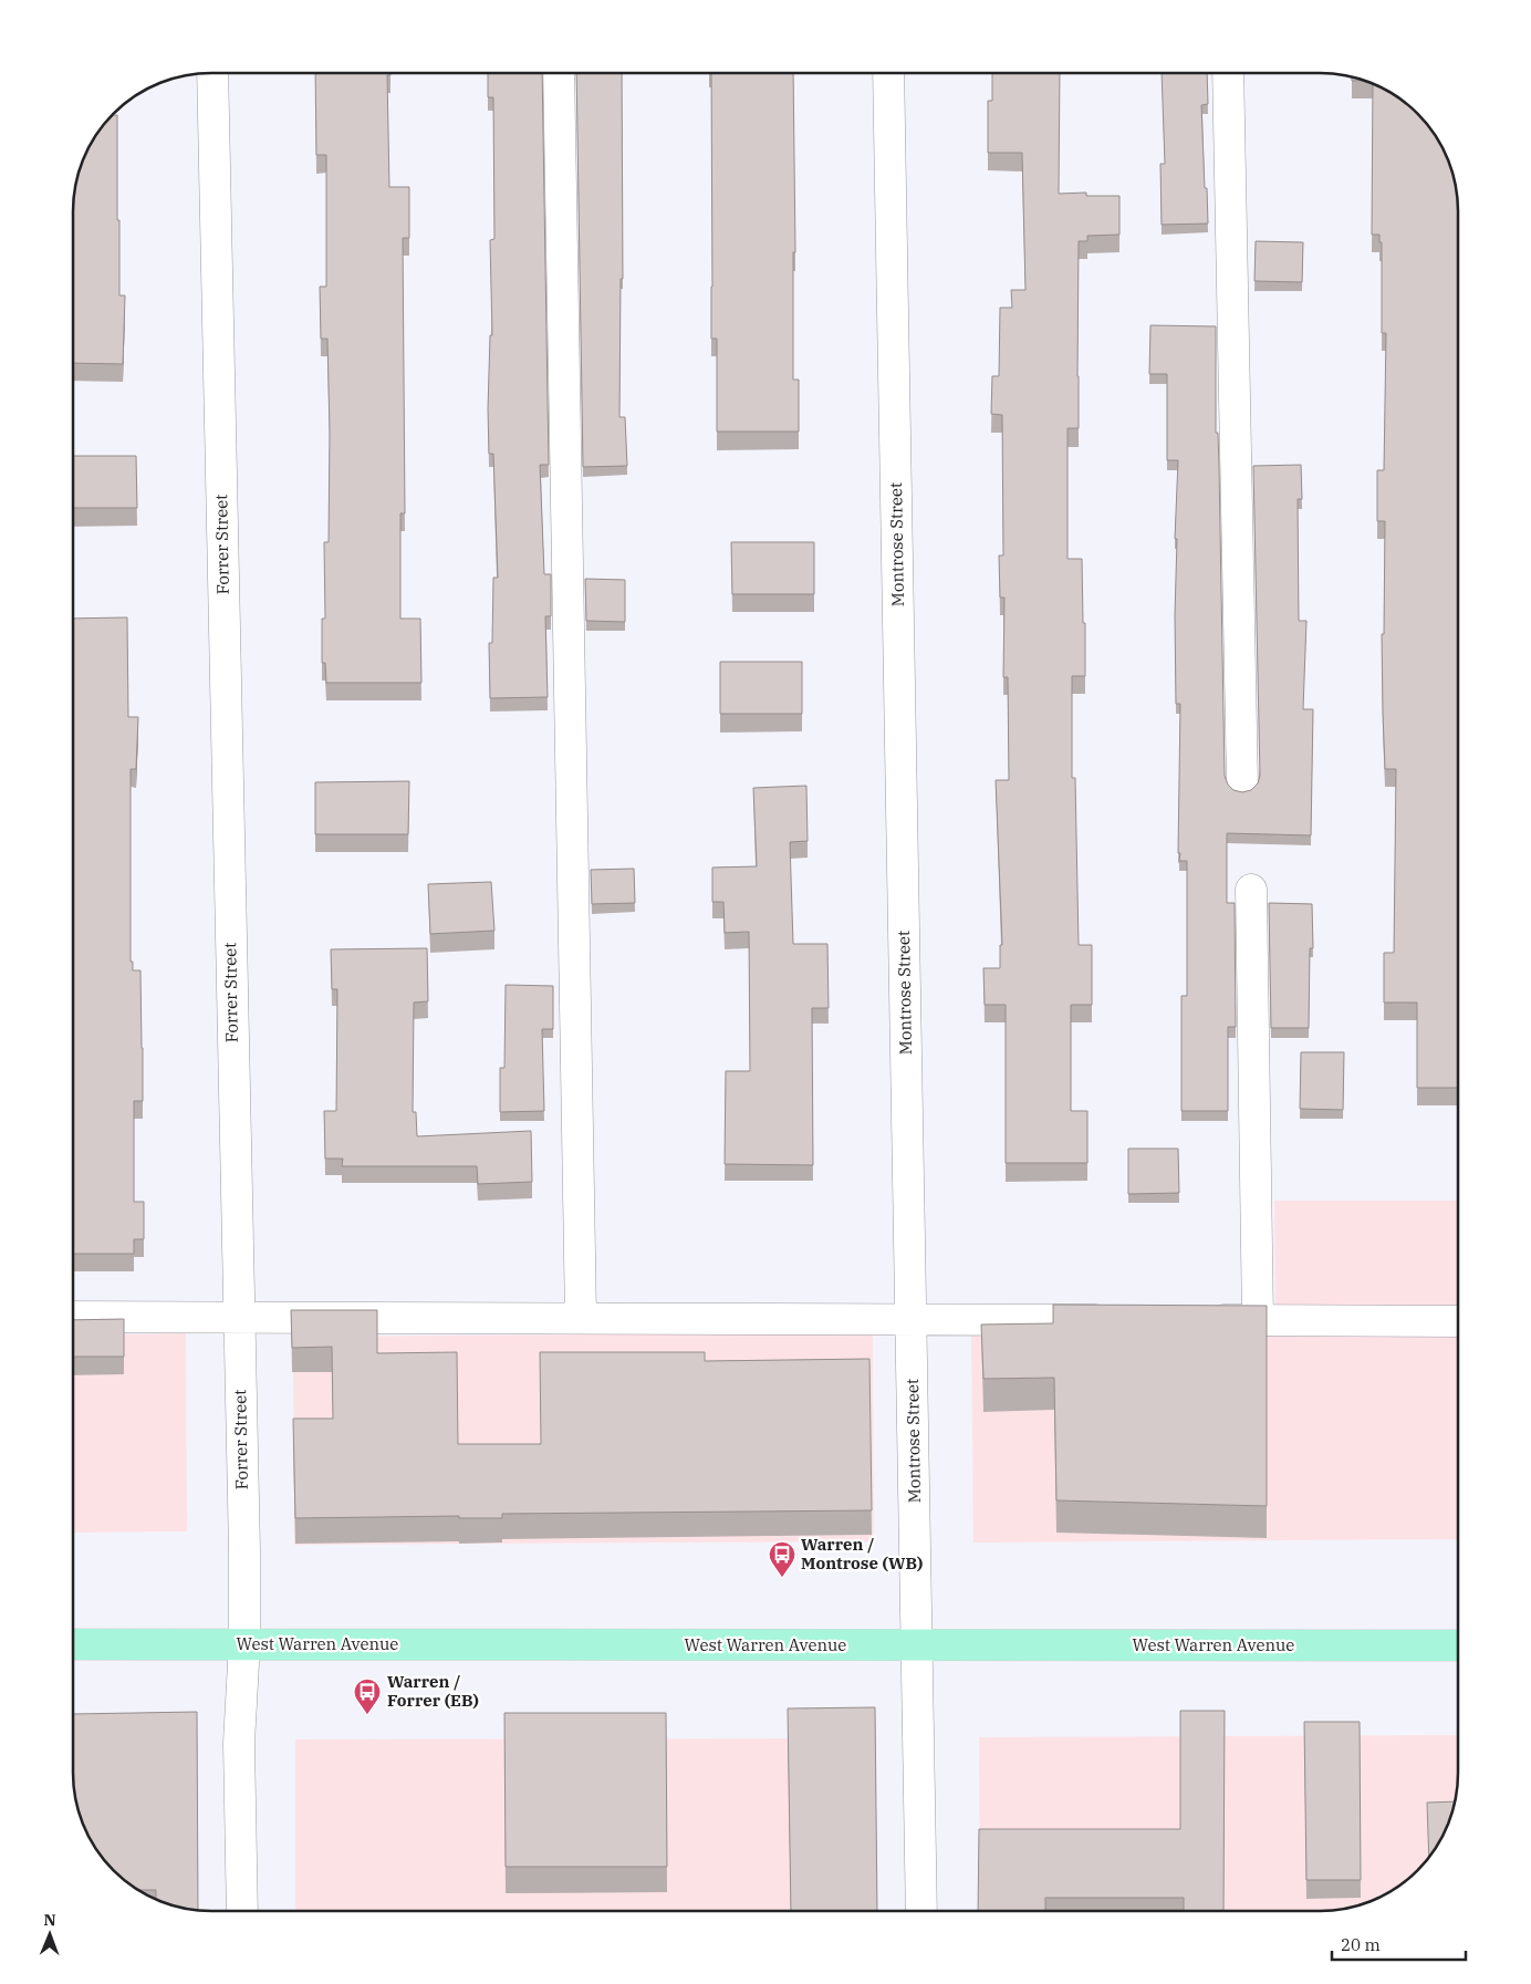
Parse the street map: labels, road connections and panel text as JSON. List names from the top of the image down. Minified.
{"streets":{"main road":["West Warren Avenue"],"street":["Forrer Street","Montrose Street"]},"crossings":[["Forrer Street","West Warren Avenue"],["Montrose Street","West Warren Avenue"]],"places":{"bus stop":["Warren / Montrose (WB)","Warren / Forrer (EB)"]},"scale_bar":"20 m","north":"top"}
